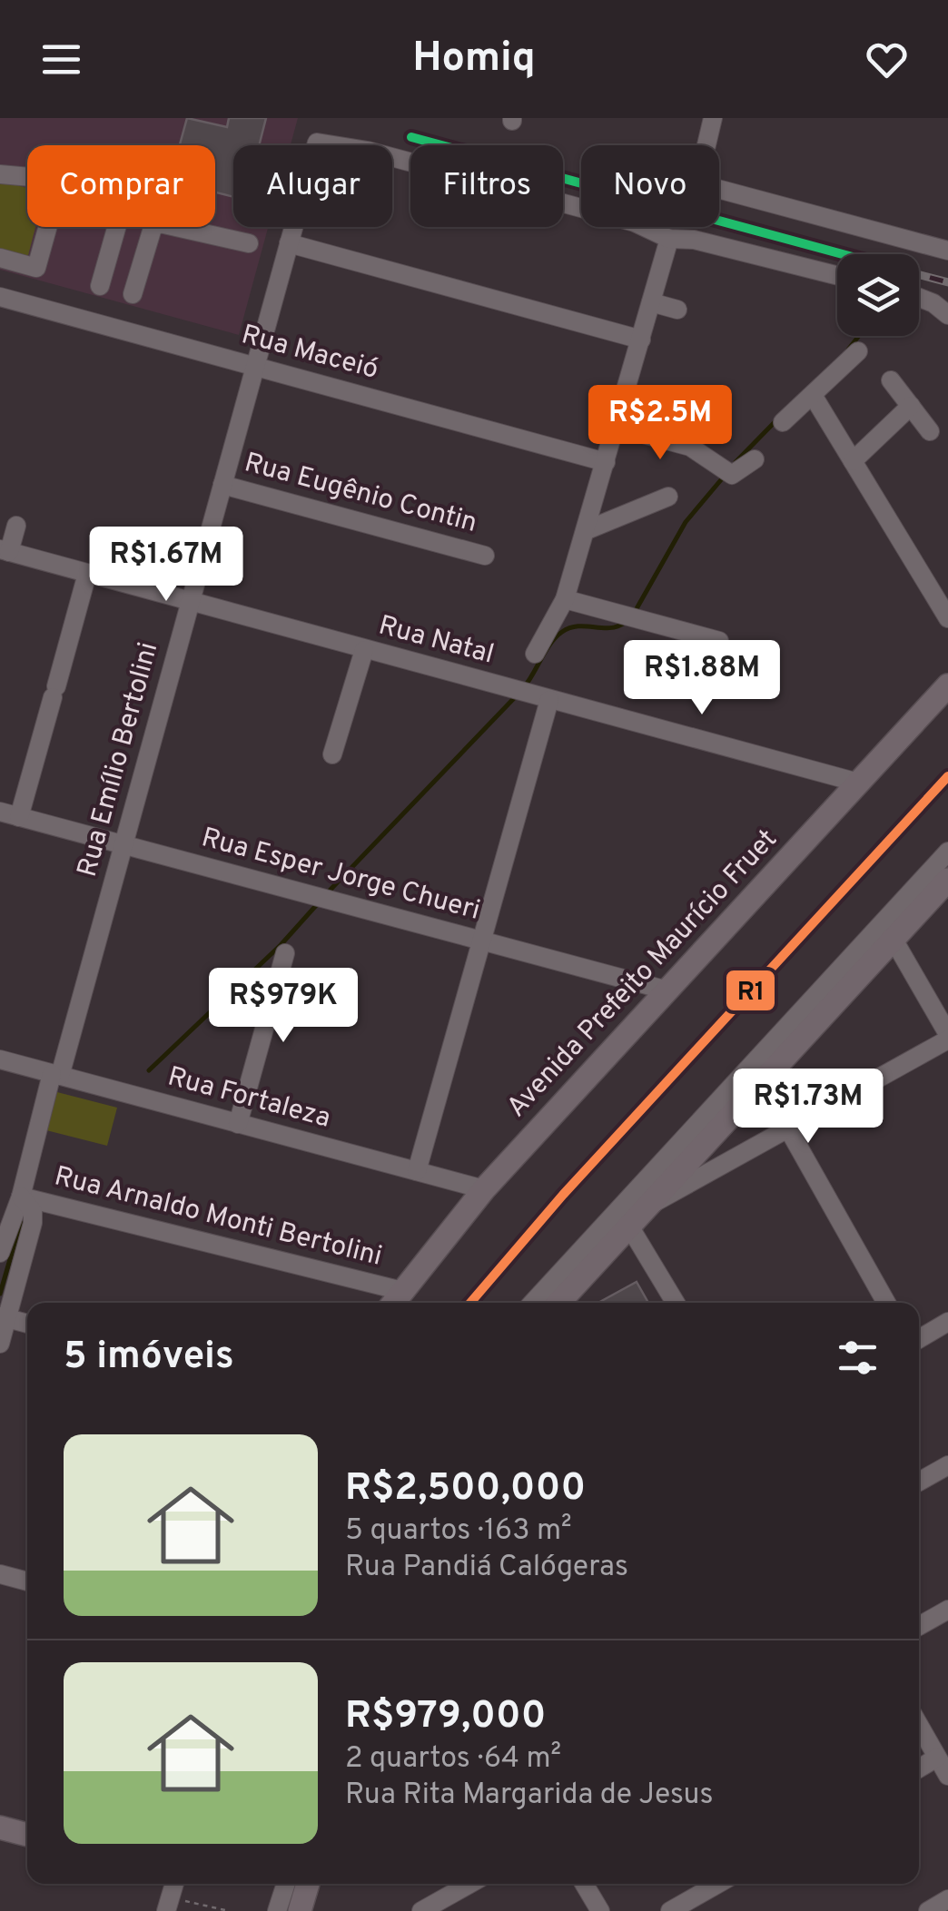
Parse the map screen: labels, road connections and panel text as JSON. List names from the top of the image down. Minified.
{"streets":{"main road":["Avenida Prefeito Maurício Fruet"],"street":["Rua Maceió","Rua Eugênio Contin","Rua Natal","Rua Emílio Bertolini","Rua Esper Jorge Chueri","Rua Fortaleza","Rua Arnaldo Monti Bertolini"]},"crossings":[["Rua Maceió","Rua Emílio Bertolini"],["Rua Eugênio Contin","Rua Emílio Bertolini"],["Rua Natal","Rua Emílio Bertolini"],["Rua Natal","Avenida Prefeito Maurício Fruet"],["Rua Emílio Bertolini","Rua Esper Jorge Chueri"],["Rua Emílio Bertolini","Rua Fortaleza"],["Rua Emílio Bertolini","Rua Arnaldo Monti Bertolini"],["Rua Esper Jorge Chueri","Avenida Prefeito Maurício Fruet"],["Avenida Prefeito Maurício Fruet","Rua Fortaleza"],["Avenida Prefeito Maurício Fruet","Rua Arnaldo Monti Bertolini"]],"lines":["transit line R1"],"page":{"header":"Homiq","chip":["Comprar","Alugar","Filtros","Novo"],"price":["R$2.5M","R$1.67M","R$1.88M","R$979K","R$1.73M"],"heading":"5 imóveis","list":[{"name":"R$2,500,000","note":"5 quartos · 163 m² · Rua Pandiá Calógeras"},{"name":"R$979,000","note":"2 quartos · 64 m² · Rua Rita Margarida de Jesus"}]}}
